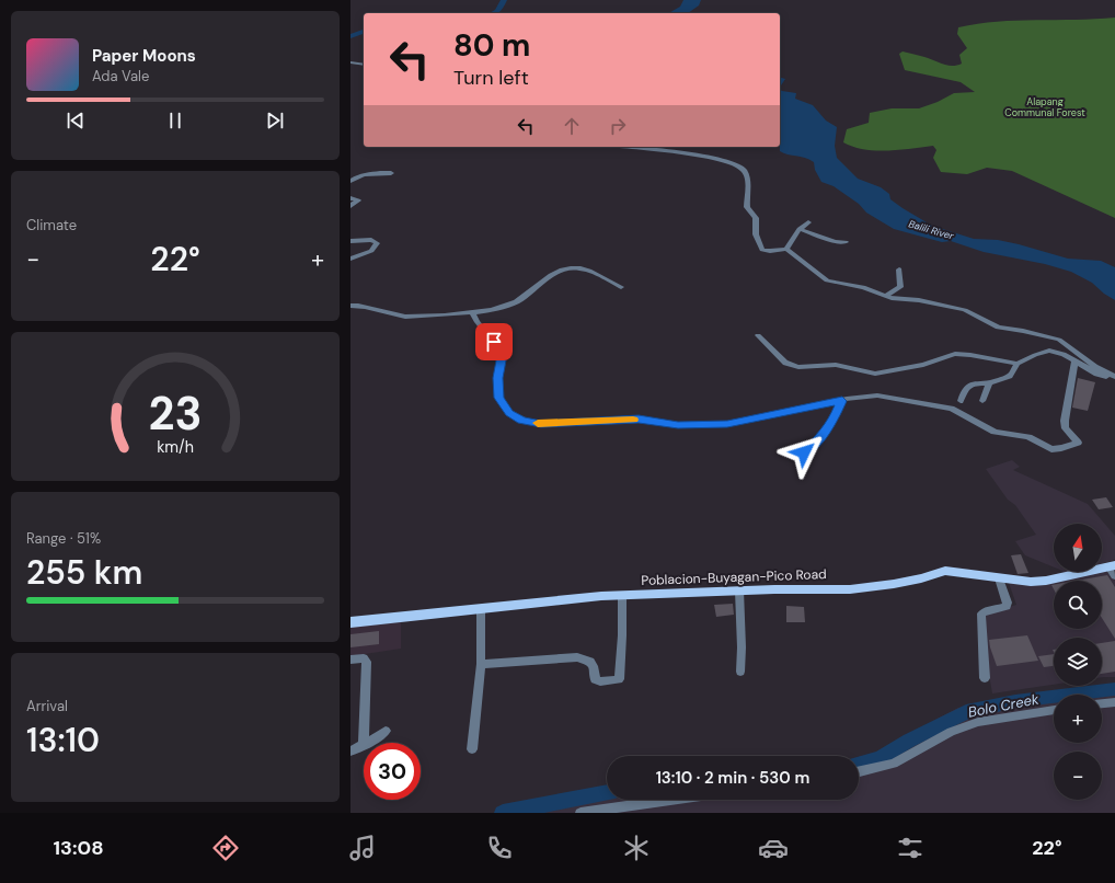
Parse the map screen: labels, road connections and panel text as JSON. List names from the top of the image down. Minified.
{"streets":{"main road":["Poblacion-Buyagan-Pico Road"]},"water":["Balili River","Bolo Creek"],"parks":["Alapang Communal Forest"],"north":"top","page":{"turn":["80 m","Turn left"],"song":["Paper Moons","Ada Vale"],"tile":["Climate",["Range · 51%","255 km"],["Arrival","13:10"]],"heat":["−","22°","+"],"map_buttons":["+","−"],"limit":"30","trip":"13:10 · 2 min · 530 m","tabs":["13:08","22°"],"gauge":["23","km/h"]}}
